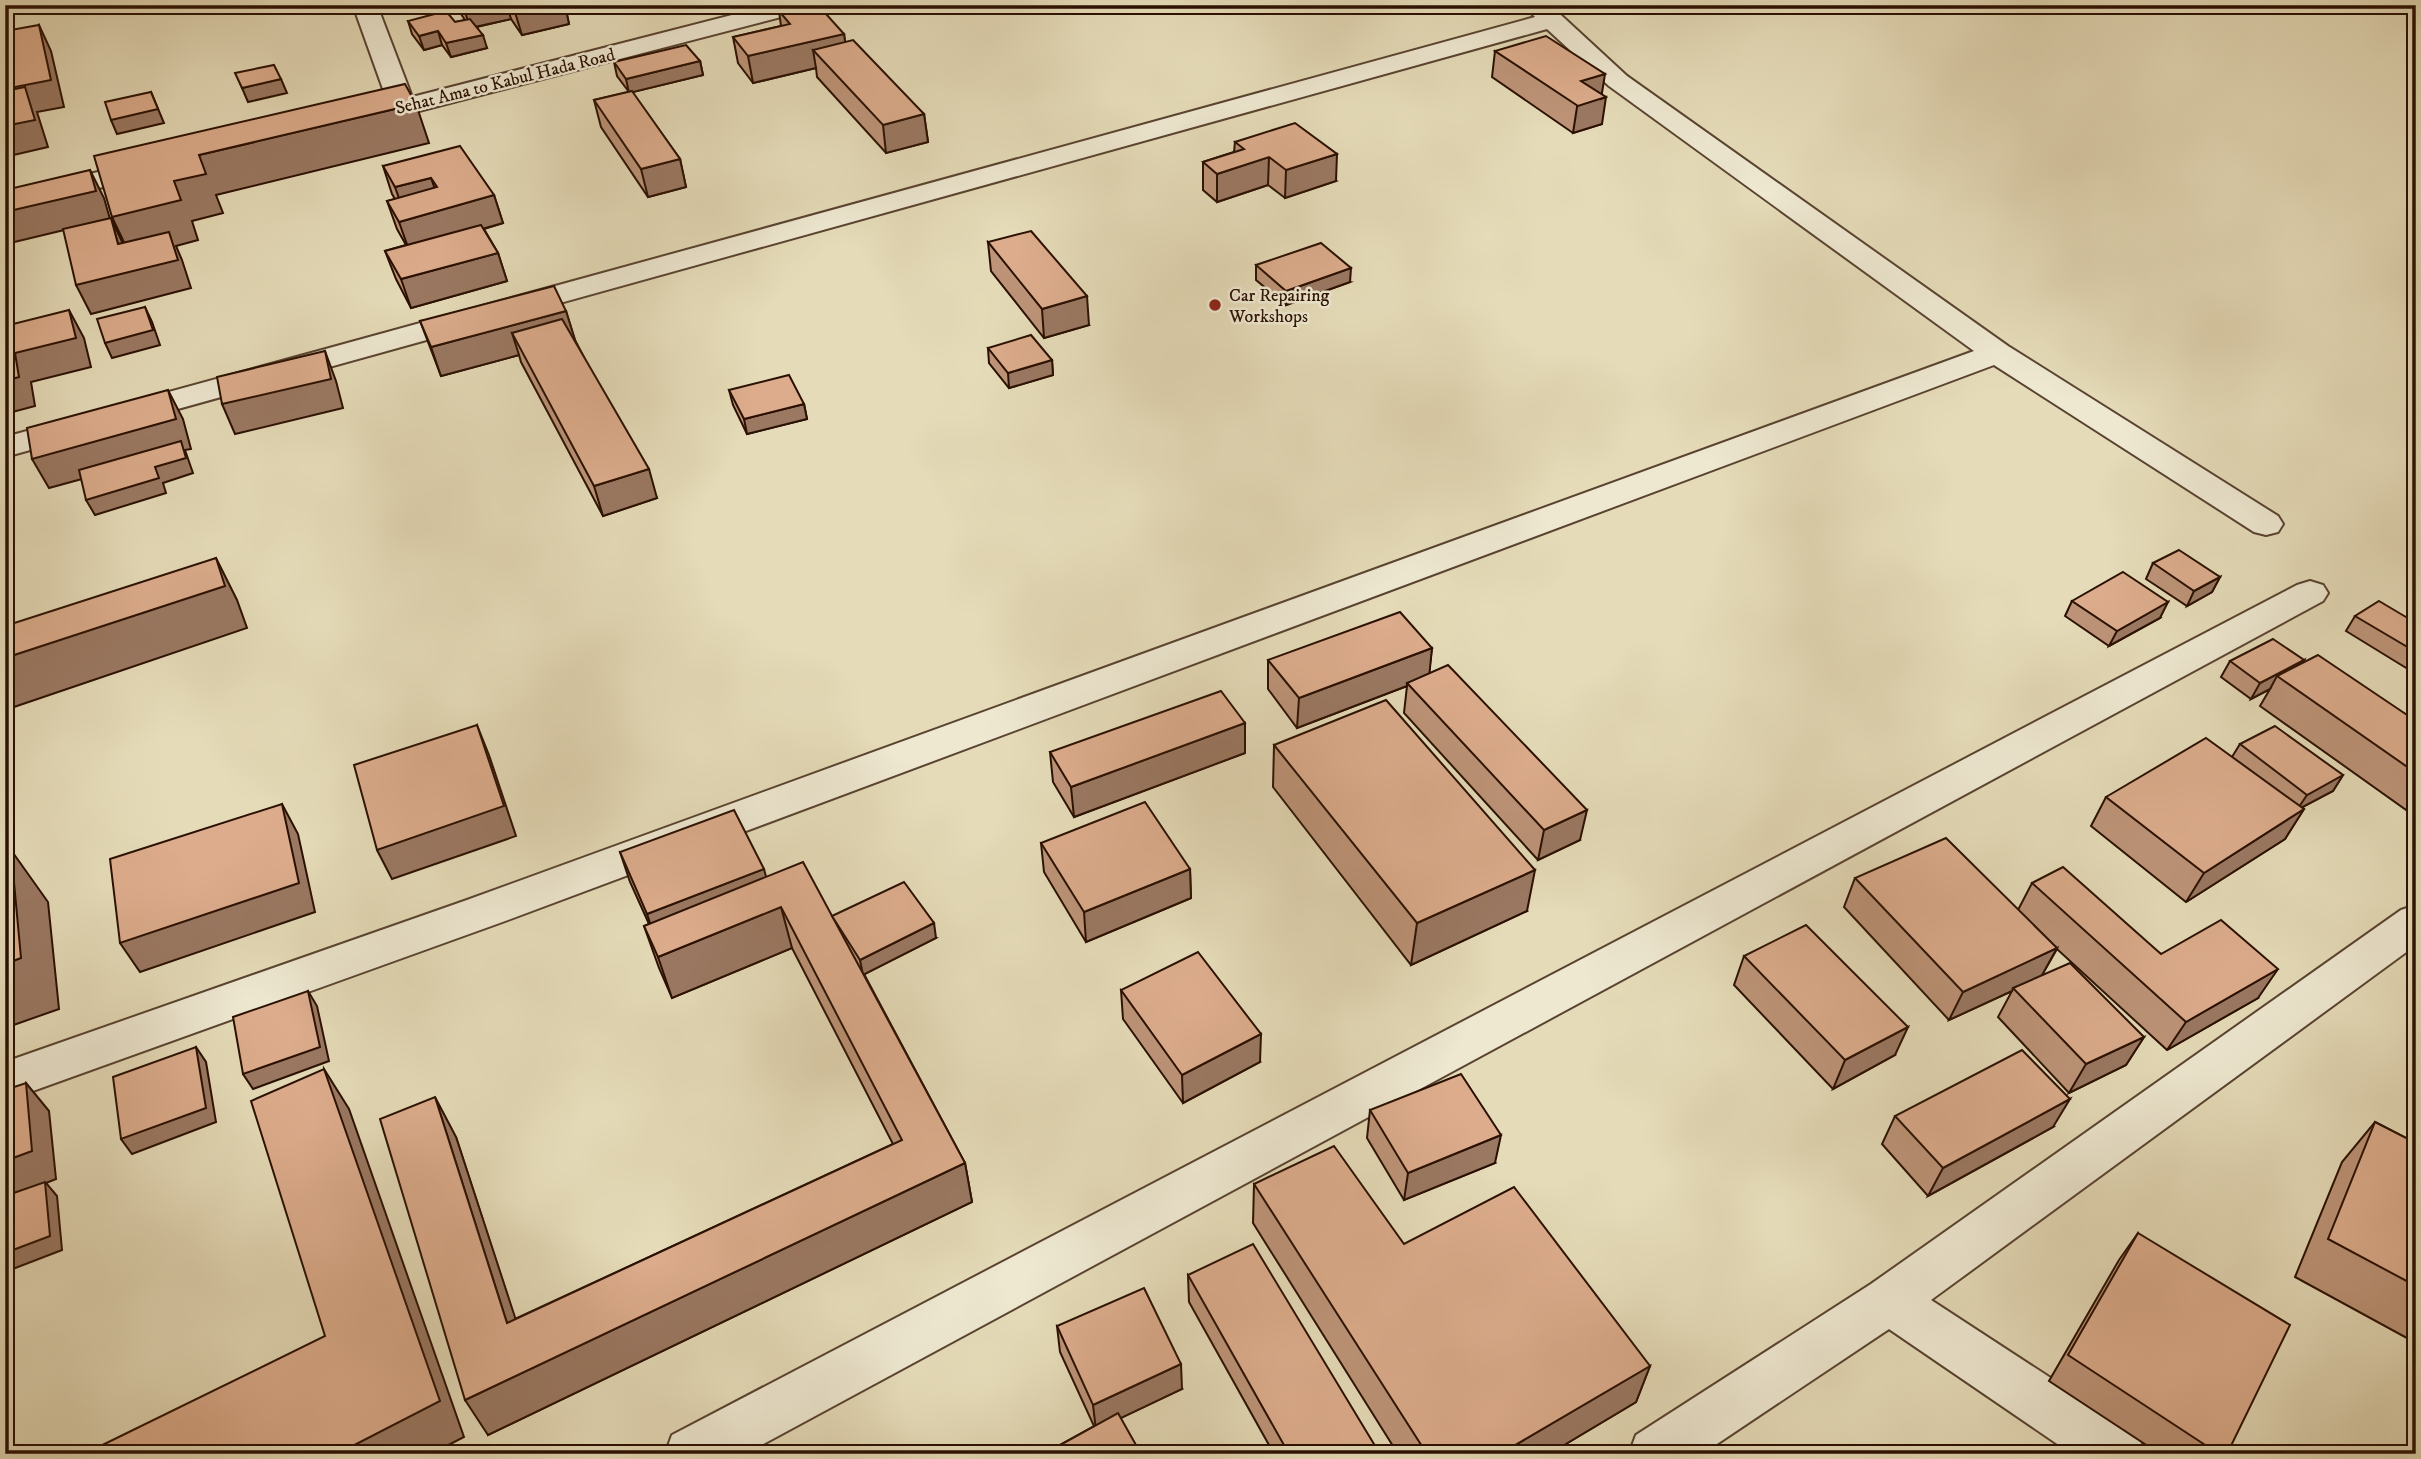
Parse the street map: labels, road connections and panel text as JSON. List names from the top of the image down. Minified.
{"streets":{"street":["Sehat Ama to Kabul Hada Road"]},"places":["Car Repairing Workshops"]}
